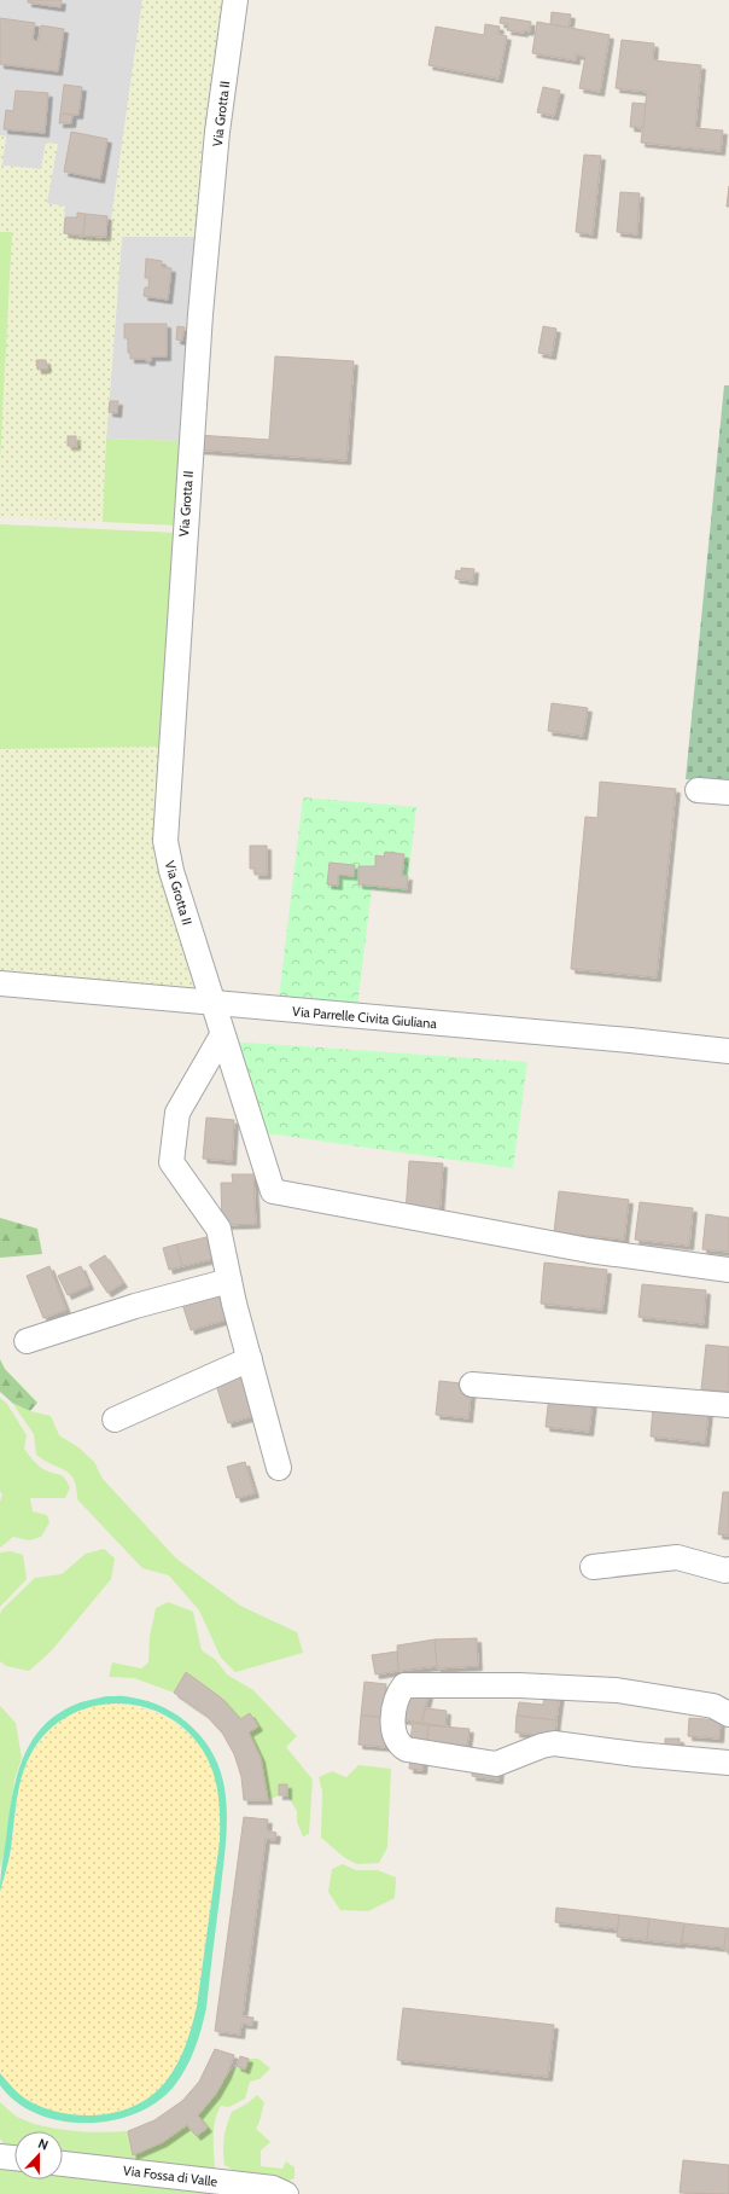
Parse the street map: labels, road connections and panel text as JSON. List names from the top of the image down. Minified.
{"streets":{"street":["Via Grotta II","Via Parrelle Civita Giuliana","Via Fossa di Valle"]},"crossings":[["Via Grotta II","Via Parrelle Civita Giuliana"]],"north":"top"}
